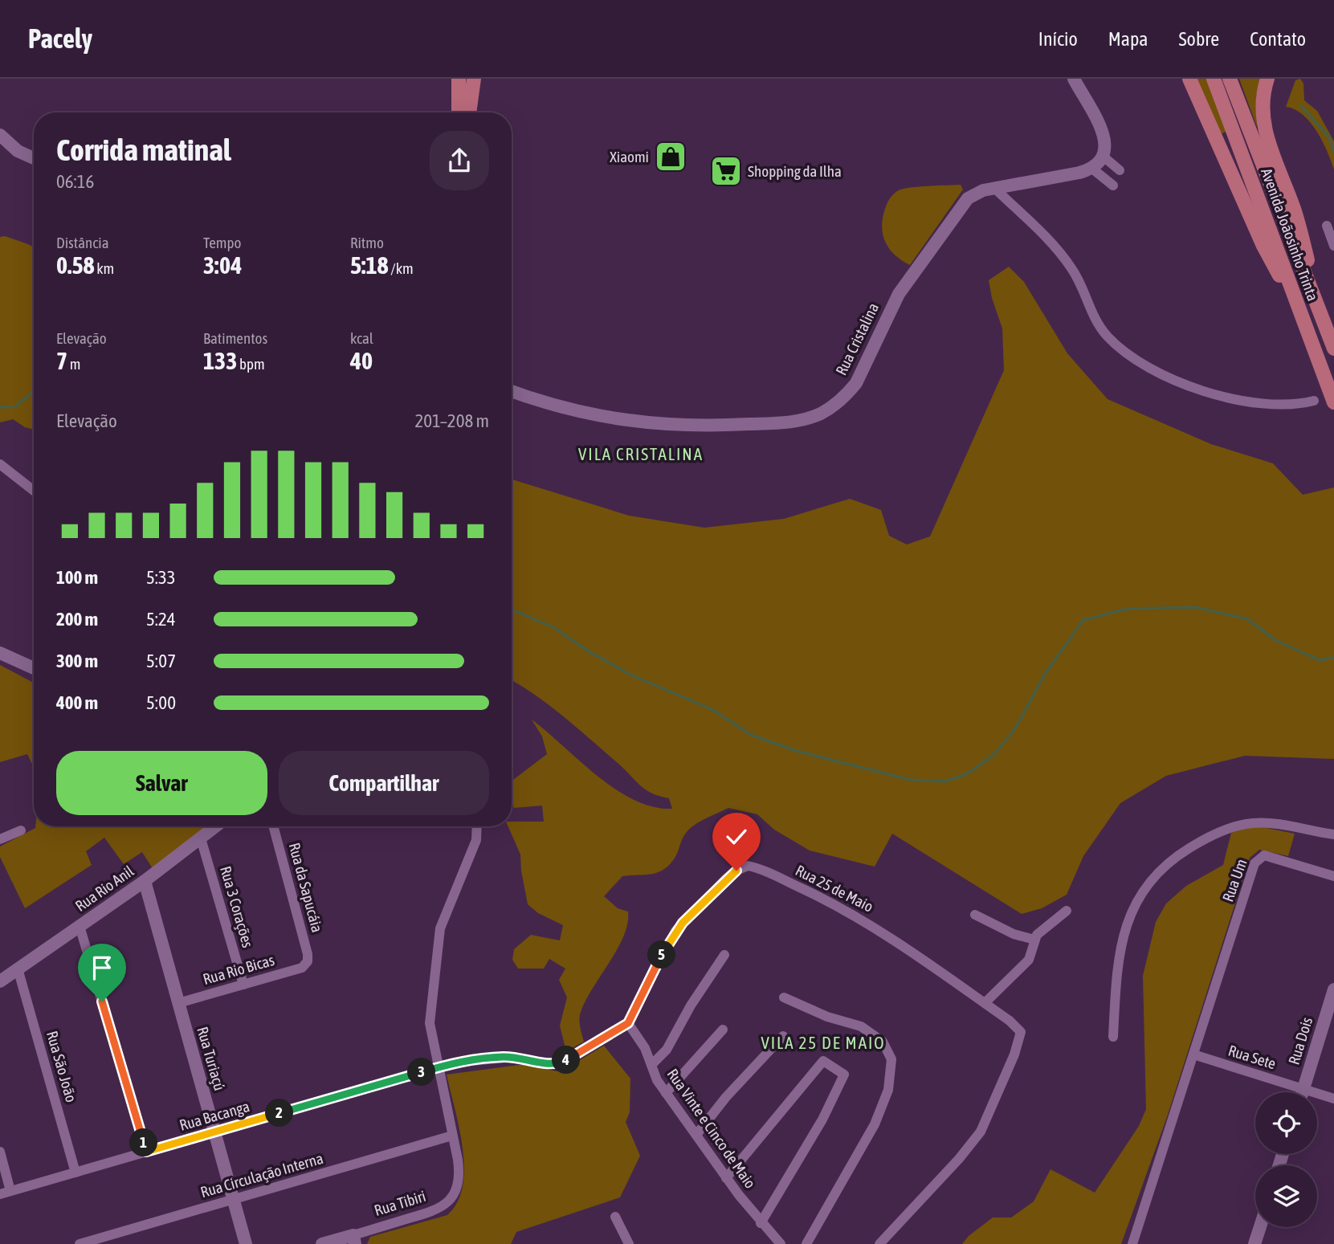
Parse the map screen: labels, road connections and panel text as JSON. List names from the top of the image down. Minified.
{"streets":{"main road":["Avenida Joãosinho Trinta"],"street":["Rua Cristalina","Rua Um","Rua da Sapucáia","Rua Rio Anil","Rua 25 de Maio","Rua 3 Corações","Rua Rio Bicas","Rua Dois","Rua Sete","Rua Turiaçú","Rua São João","Rua Bacanga","Rua Vinte e Cinco de Maio","Rua Circulação Interna","Rua Tibiri"]},"crossings":[["Rua Um","Rua Sete"],["Rua da Sapucáia","Rua Rio Bicas"],["Rua Rio Anil","Rua 3 Corações"],["Rua Rio Anil","Rua Turiaçú"],["Rua Rio Anil","Rua São João"],["Rua 25 de Maio","Rua Vinte e Cinco de Maio"],["Rua 3 Corações","Rua Rio Bicas"],["Rua Rio Bicas","Rua Turiaçú"],["Rua Dois","Rua Sete"],["Rua Turiaçú","Rua Bacanga"],["Rua Turiaçú","Rua Circulação Interna"],["Rua São João","Rua Bacanga"],["Rua Bacanga","Rua Tibiri"],["Rua Circulação Interna","Rua Tibiri"]],"districts":["VILA CRISTALINA","VILA 25 DE MAIO"],"places":{"shop":["Xiaomi"],"supermarket":["Shopping da Ilha"]},"page":{"header":"Pacely","nav":["Início","Mapa","Sobre","Contato"],"heading":["Corrida matinal","06:16"],"stats":[["Distância","0.58 km"],["Tempo","3:04"],["Ritmo","5:18 /km"],["Elevação","7 m"],["Batimentos","133 bpm"],["kcal","40"]],"chart":["Elevação","201–208 m"],"list":[{"name":"100 m","note":"5:33"},{"name":"200 m","note":"5:24"},{"name":"300 m","note":"5:07"},{"name":"400 m","note":"5:00"}],"buttons":["Salvar","Compartilhar"],"pins":["5","4","3","2","1"]}}
